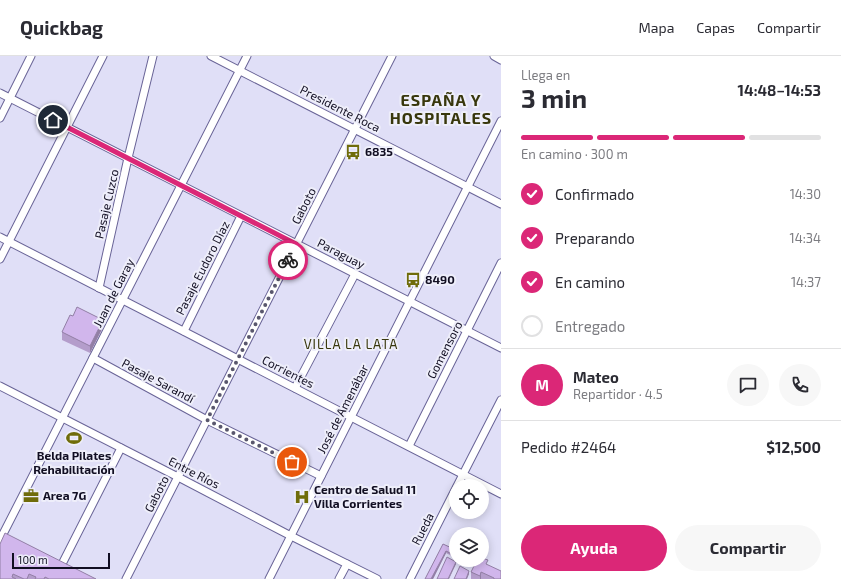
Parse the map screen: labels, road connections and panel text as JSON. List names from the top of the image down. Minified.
{"streets":{"street":["Presidente Roca","Pasaje Cuzco","Gaboto","Paraguay","Pasaje Eudoro Díaz","Juan de Garay","Gomensoro","Corrientes","Pasaje Sarandí","José de Amenábar","Entre Ríos","Rueda"]},"crossings":[["Presidente Roca","Gaboto"],["Presidente Roca","Juan de Garay"],["Presidente Roca","José de Amenábar"],["Pasaje Cuzco","Paraguay"],["Pasaje Cuzco","Corrientes"],["Gaboto","Paraguay"],["Gaboto","Corrientes"],["Gaboto","Pasaje Sarandí"],["Gaboto","Entre Ríos"],["Paraguay","Pasaje Eudoro Díaz"],["Paraguay","Juan de Garay"],["Paraguay","Gomensoro"],["Paraguay","José de Amenábar"],["Pasaje Eudoro Díaz","Corrientes"],["Juan de Garay","Corrientes"],["Juan de Garay","Pasaje Sarandí"],["Juan de Garay","Entre Ríos"],["Gomensoro","Corrientes"],["Corrientes","José de Amenábar"],["Corrientes","Rueda"],["Pasaje Sarandí","José de Amenábar"],["José de Amenábar","Entre Ríos"]],"districts":["ESPAÑA Y HOSPITALES","VILLA LA LATA"],"places":{"bus stop":["6835","8490"],"sports":["Belda Pilates Rehabilitación"],"office":["Area 7G"],"hospital":["Centro de Salud 11 Villa Corrientes"]},"scale_bar":"100 m","page":{"header":"Quickbag","nav":["Mapa","Capas","Compartir"],"heading":["3 min","Llega en","14:48–14:53"],"panel":["Mateo","Repartidor · 4.5","Pedido #2464","$12,500"],"bar":"En camino · 300 m","list":[["Confirmado","14:30"],["Preparando","14:34"],["En camino","14:37"],"Entregado"],"round":"M","buttons":["Ayuda","Compartir"],"scale":"100 m"}}
